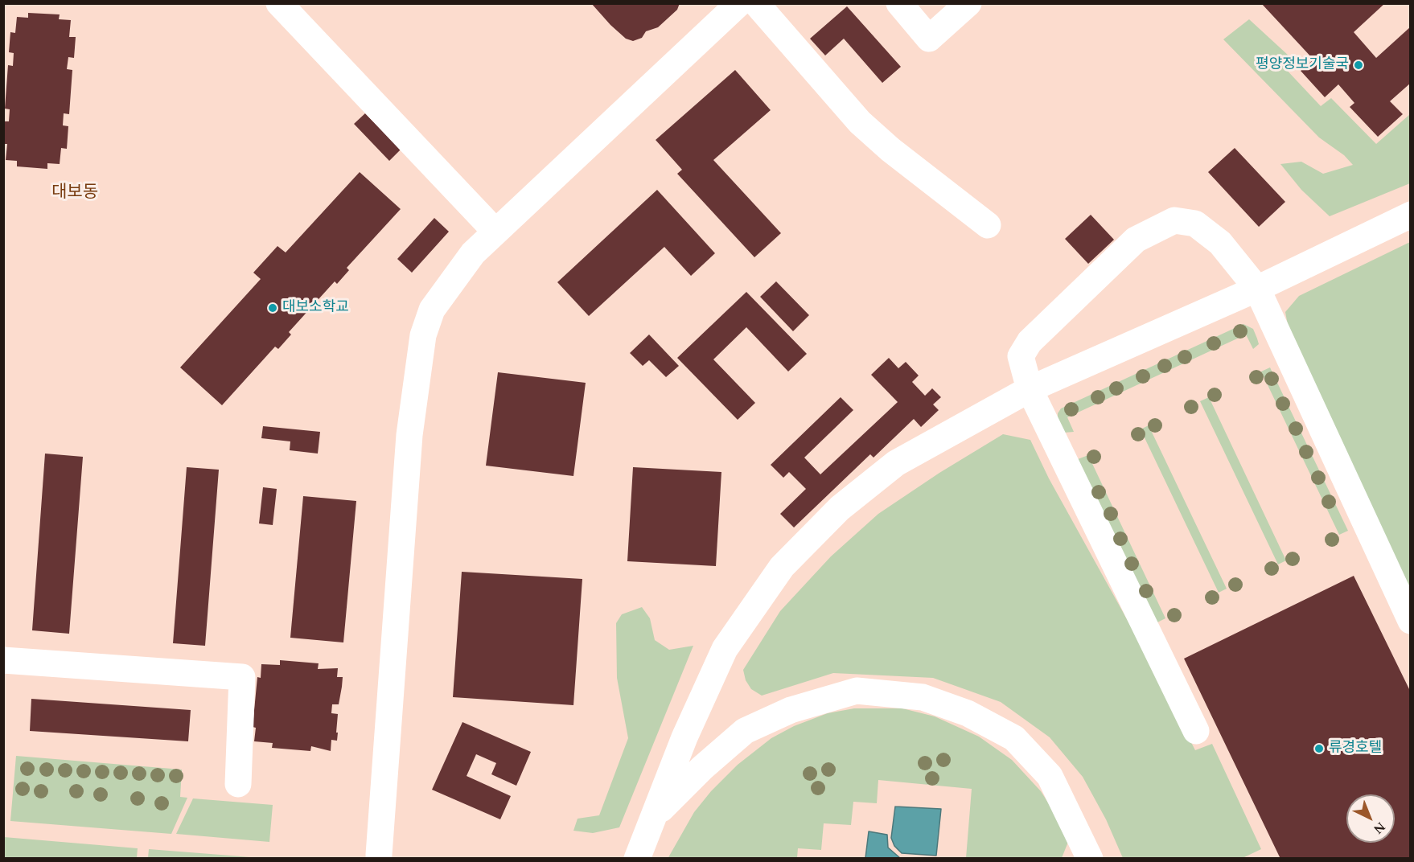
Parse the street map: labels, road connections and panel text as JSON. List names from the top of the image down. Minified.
{"districts":["대보동"],"places":["평양정보기술국","대보소학교","류경호텔"],"north":"bottom right"}
